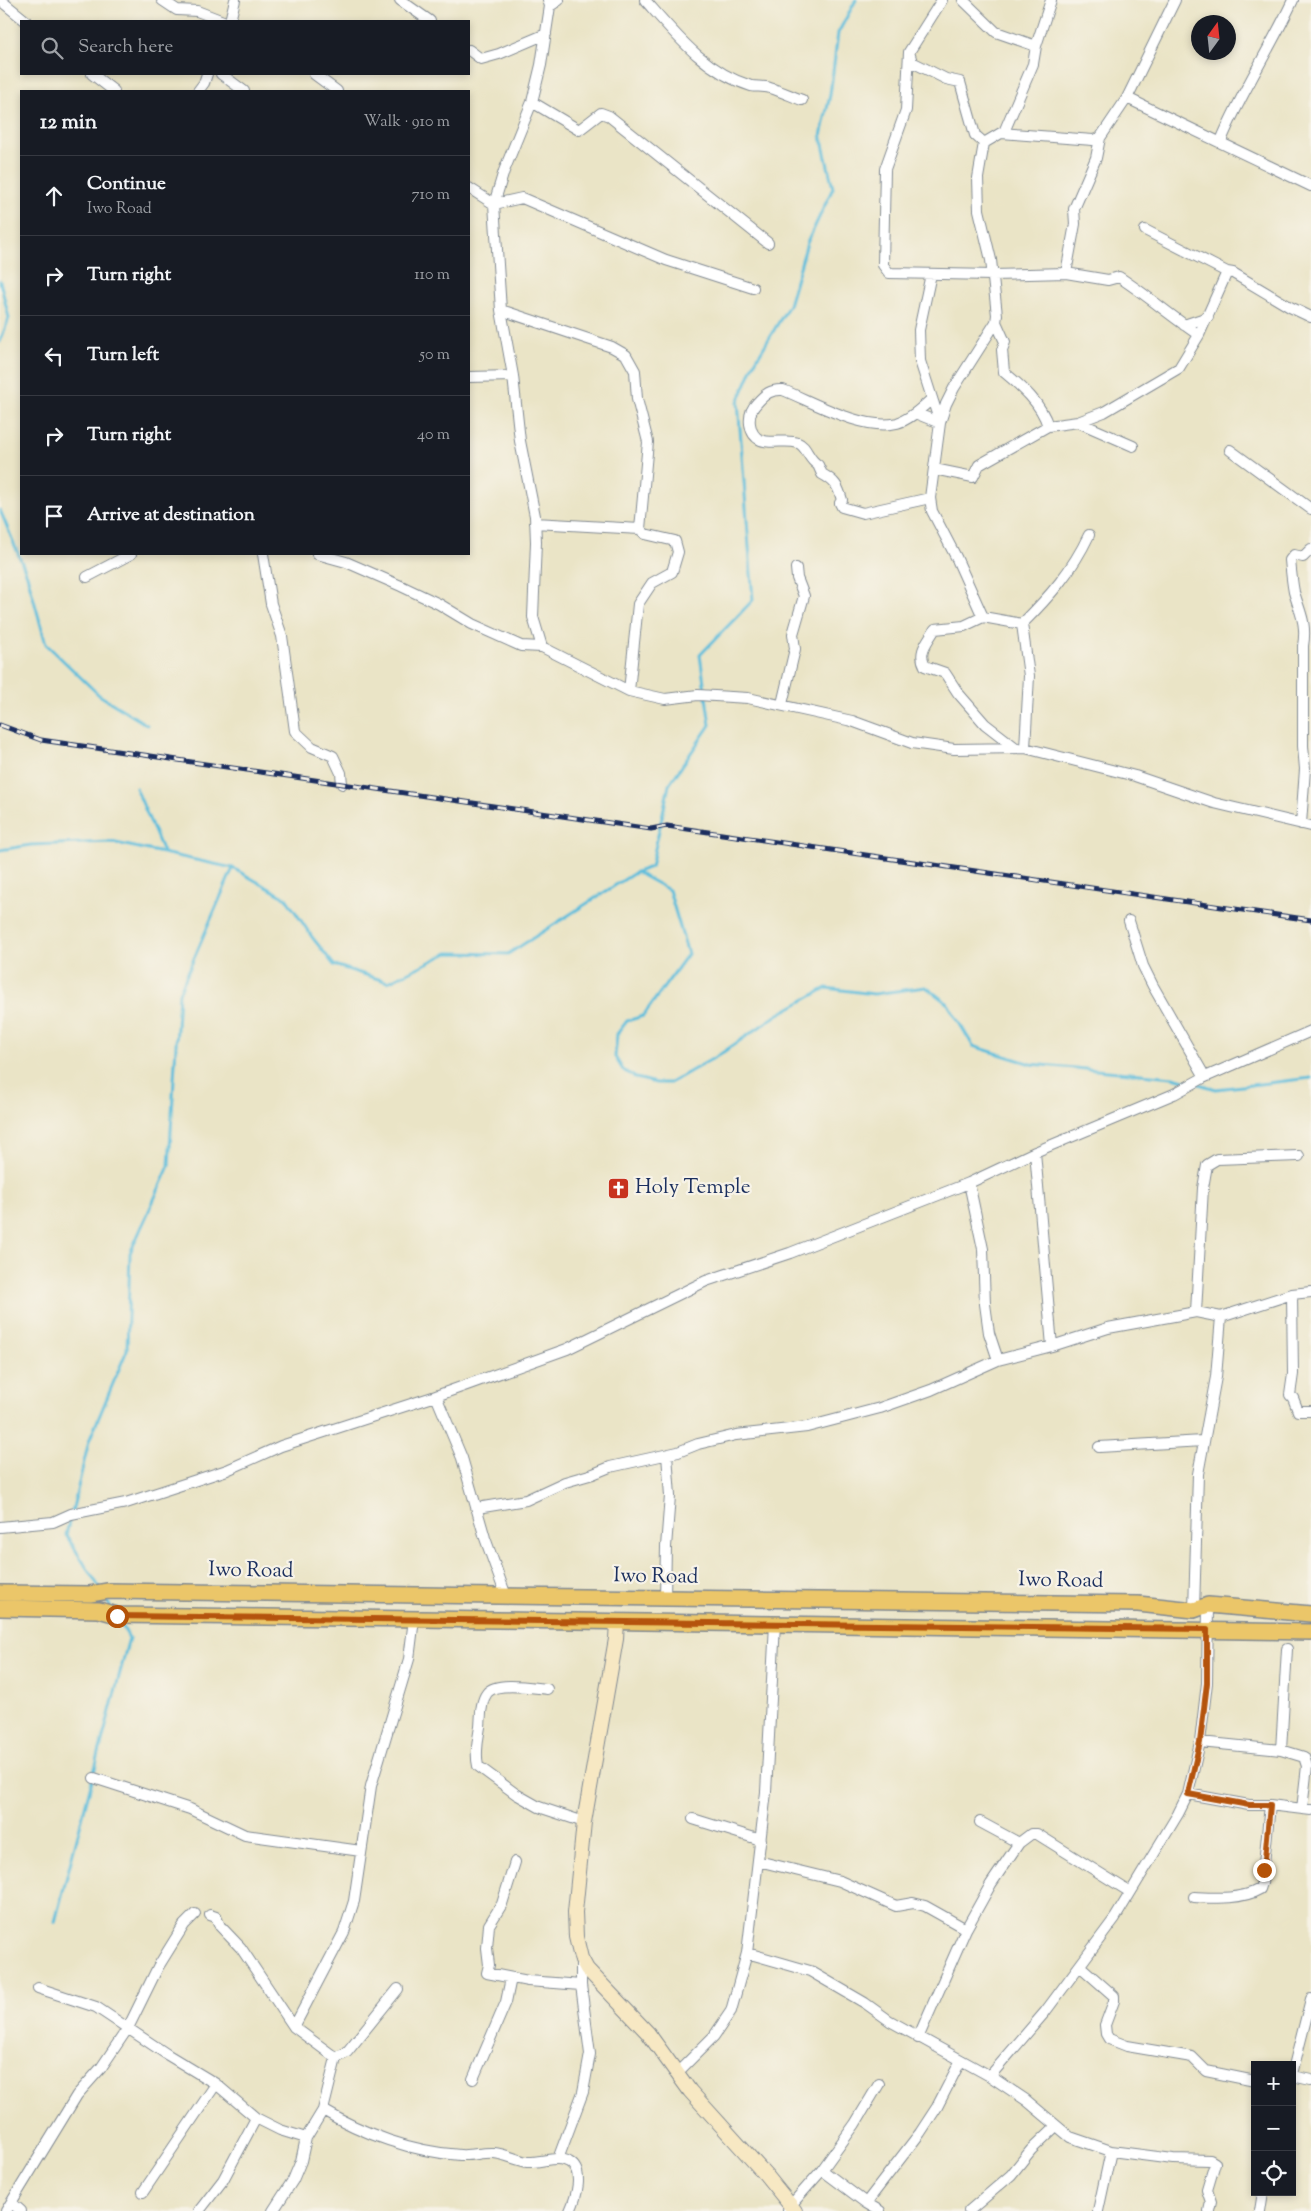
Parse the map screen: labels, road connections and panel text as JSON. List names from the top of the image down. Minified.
{"streets":{"main road":["Iwo Road"]},"places":{"church":["Holy Temple"]},"north":"top","page":{"search":"Search here","heading":["12 min","Walk · 910 m"],"list":[["Continue","Iwo Road","710 m"],["Turn right","110 m"],["Turn left","50 m"],["Turn right","40 m"],"Arrive at destination"],"map_buttons":["+","−"]}}
